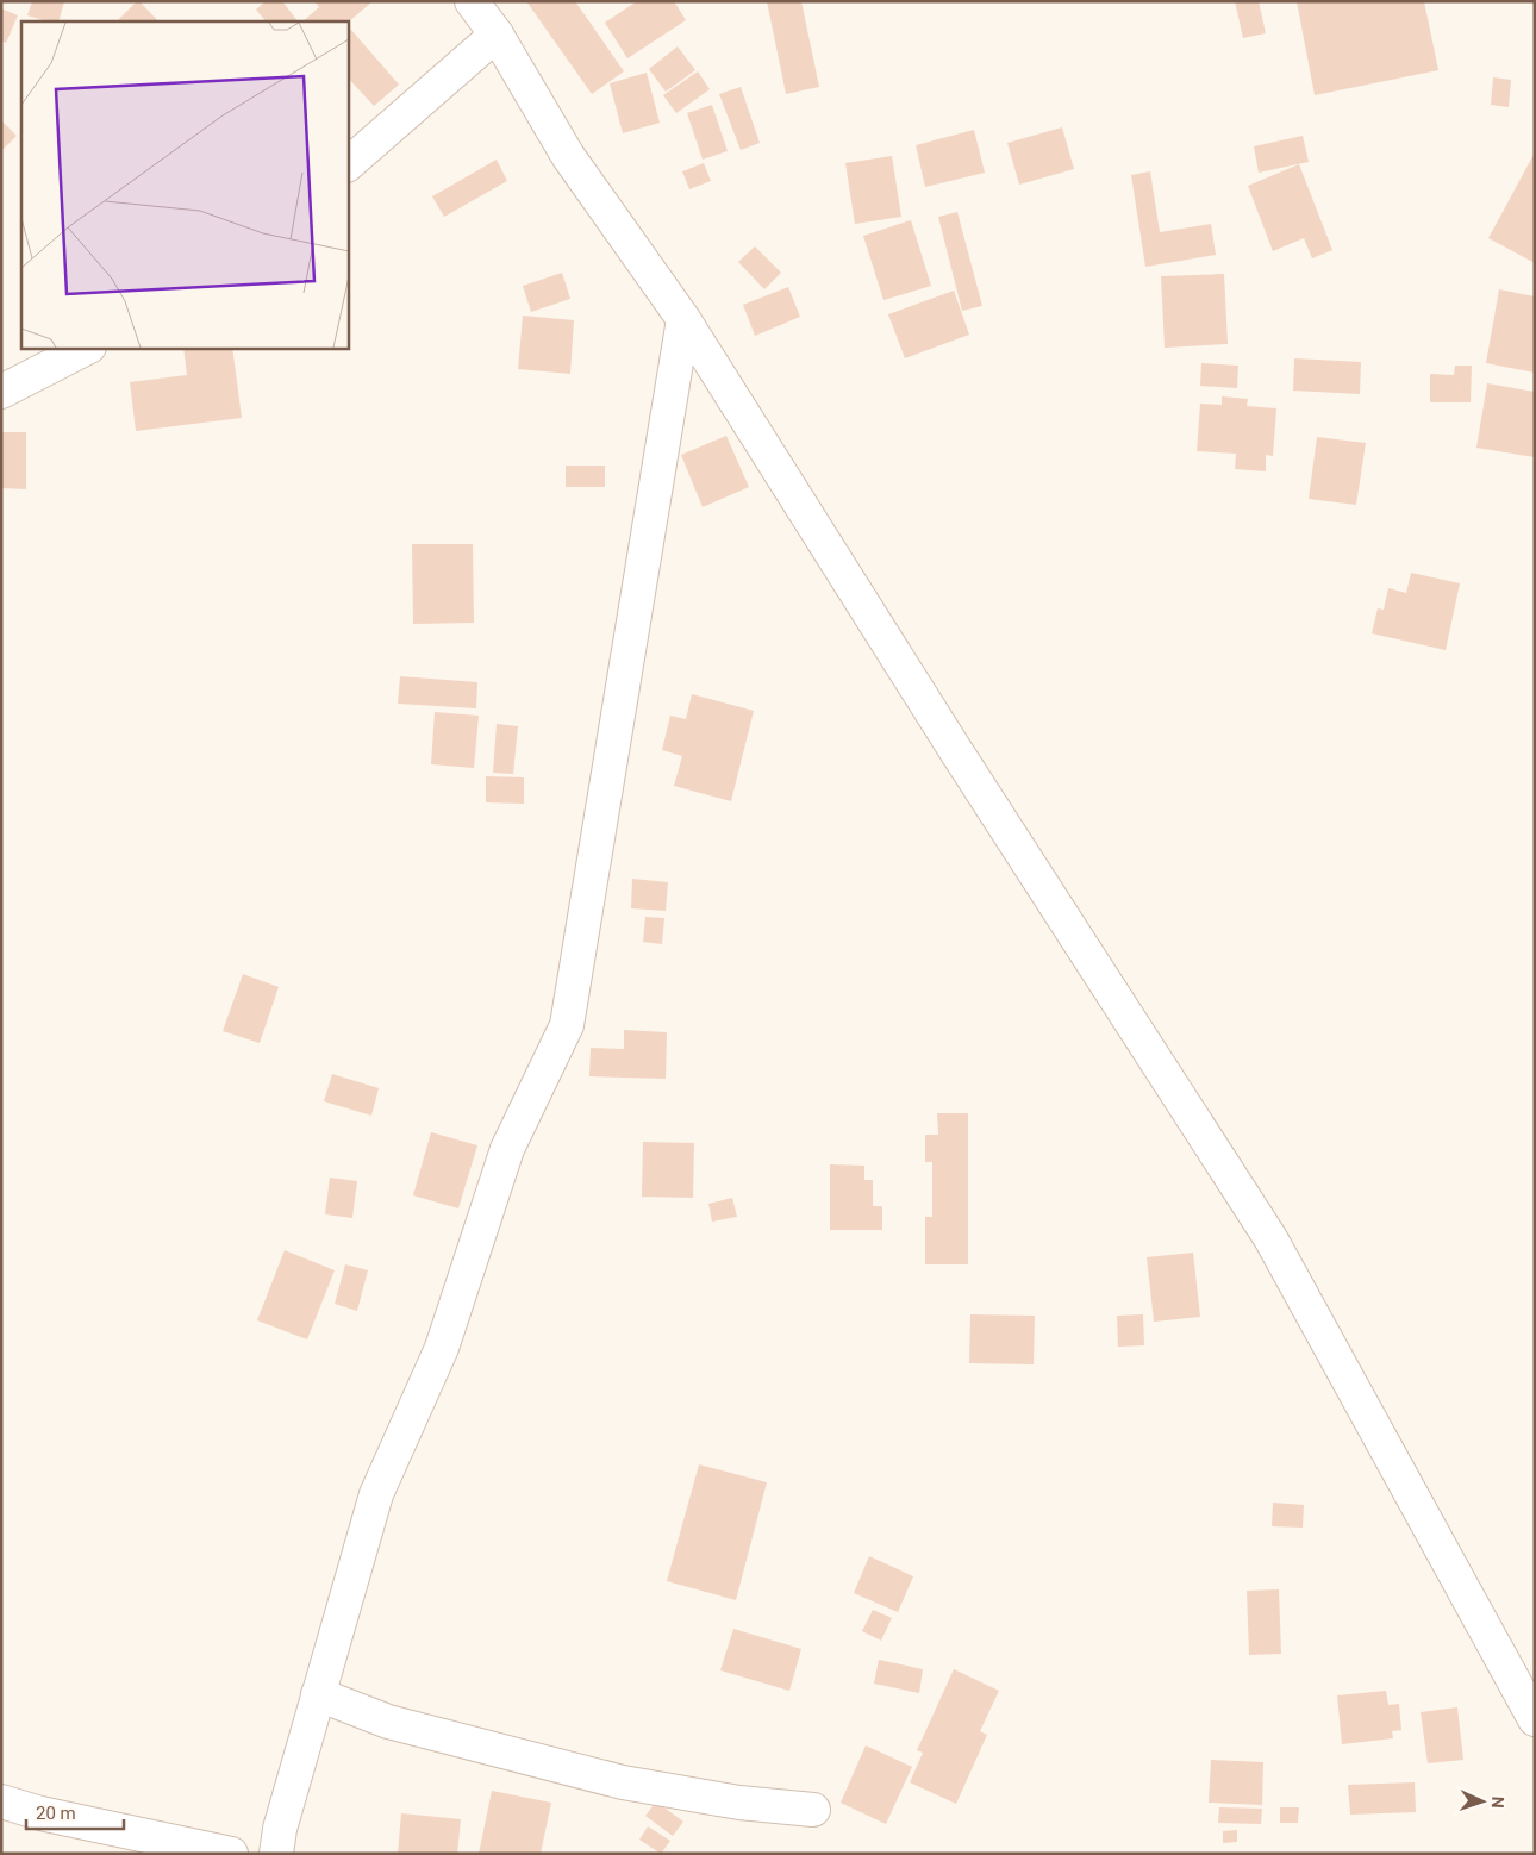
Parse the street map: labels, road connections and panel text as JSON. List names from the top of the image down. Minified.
{"scale_bar":"20 m","north":"right"}
